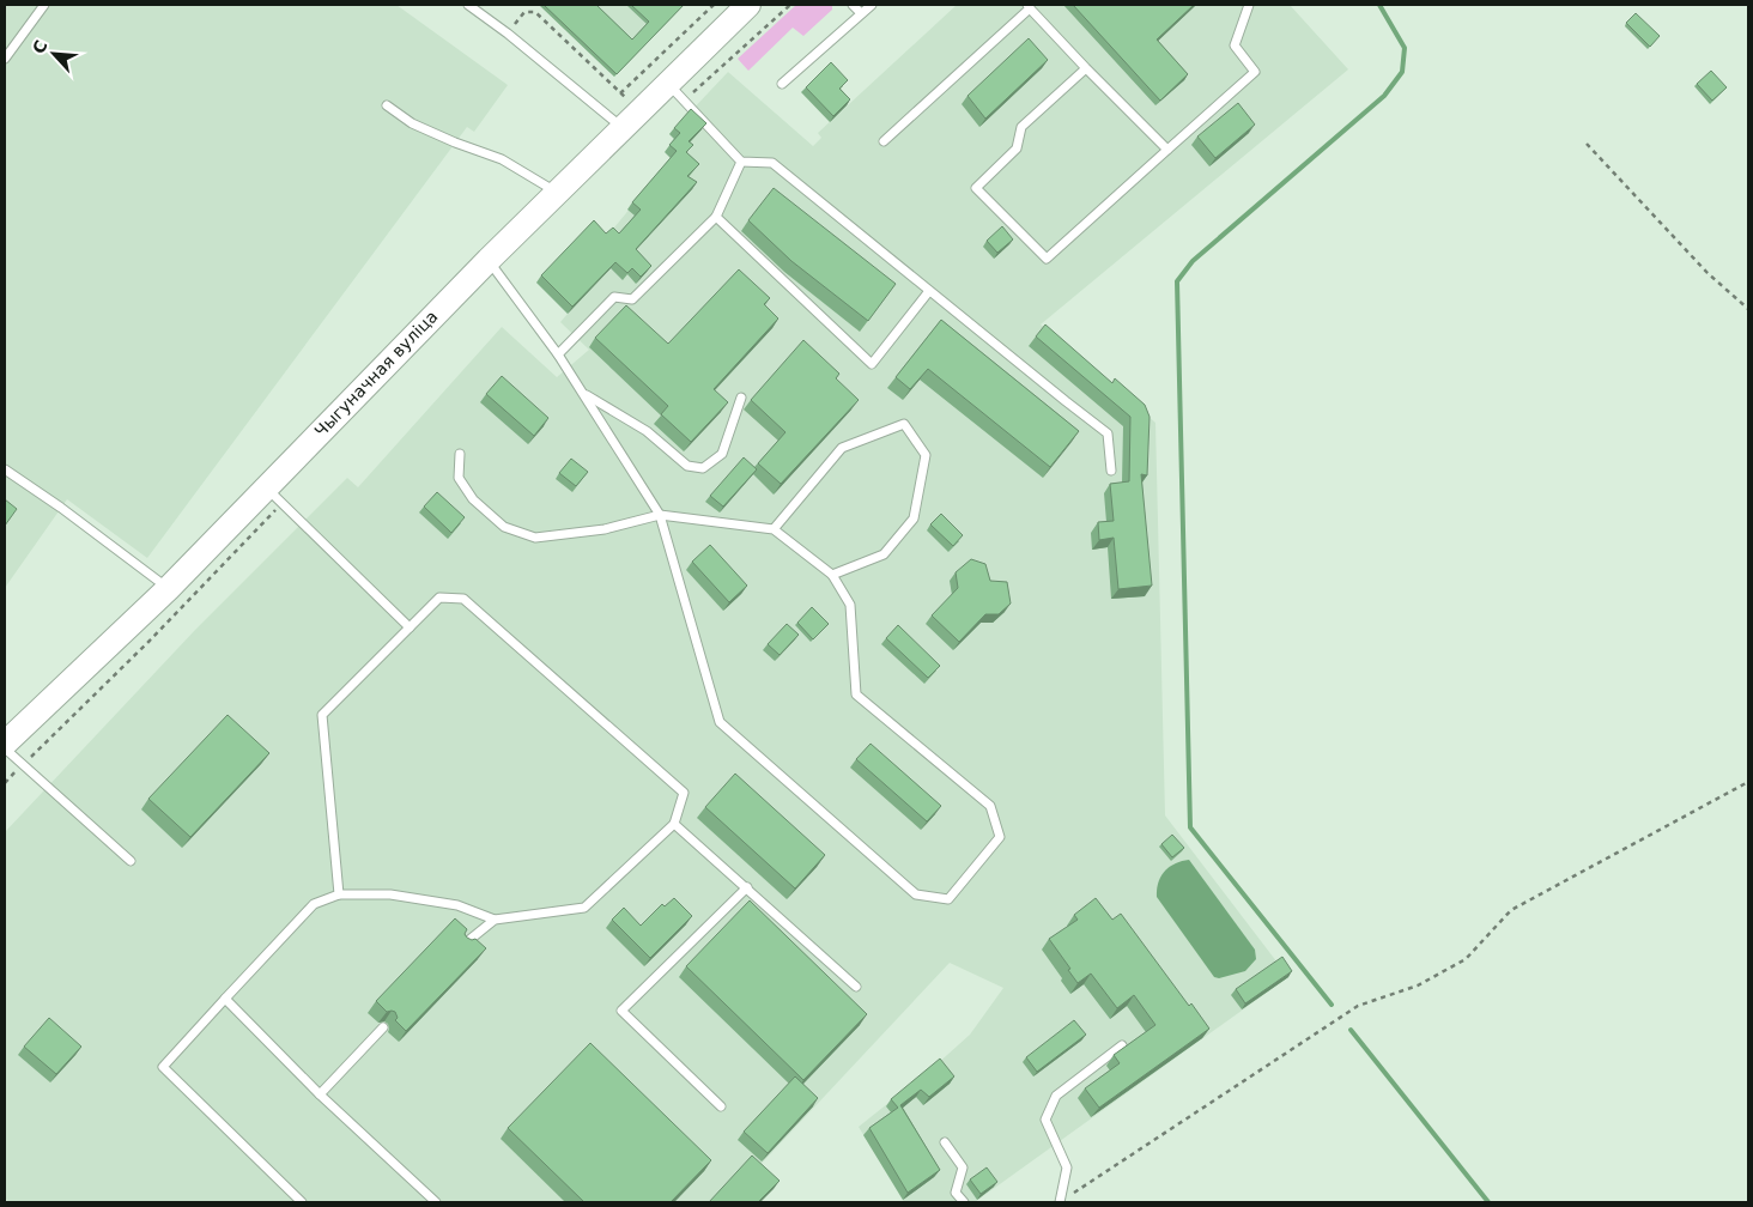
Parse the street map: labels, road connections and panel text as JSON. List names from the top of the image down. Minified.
{"streets":{"street":["Чыгуначная вуліца"]},"north":"top left"}
